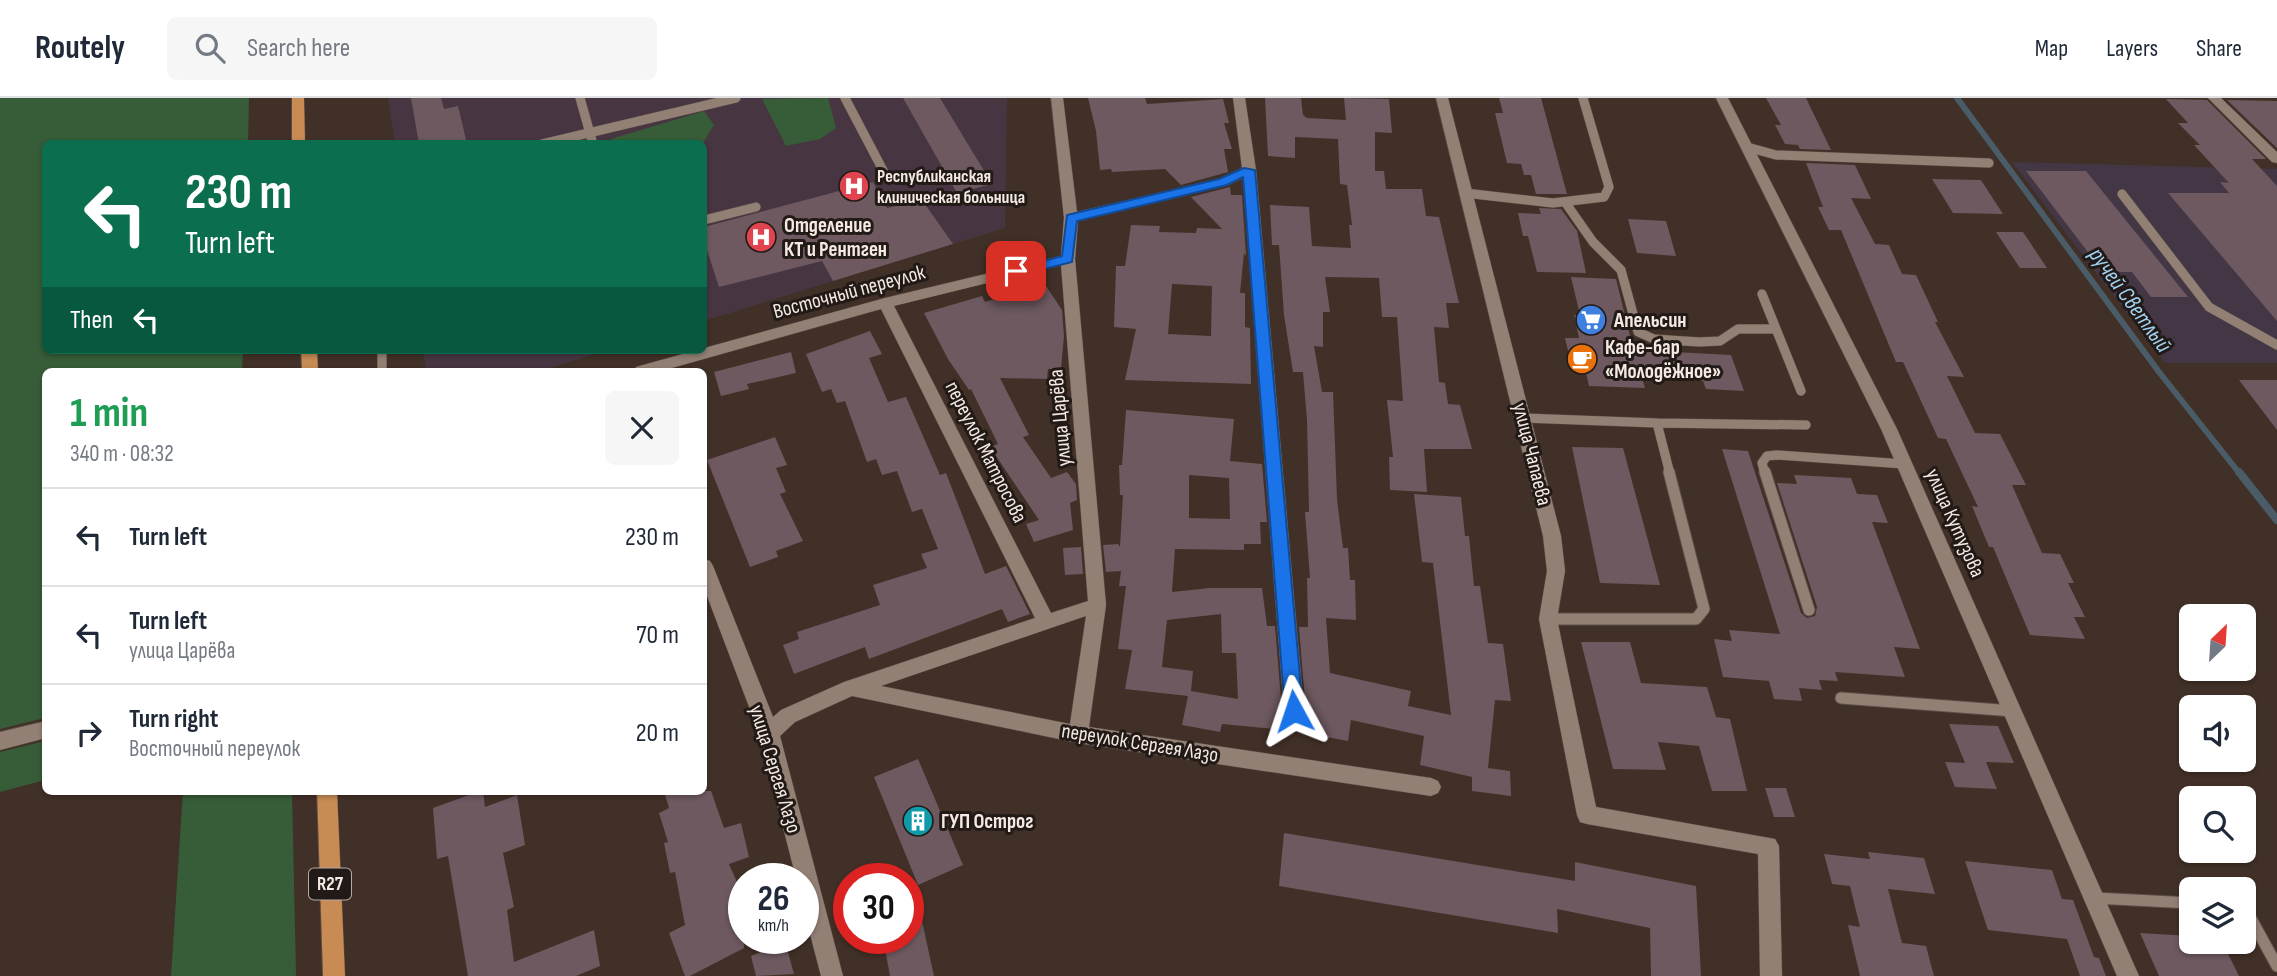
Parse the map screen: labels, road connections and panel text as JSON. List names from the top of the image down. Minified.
{"streets":{"main road":["R27"],"street":["Восточный переулок","улица Царёва","переулок Матросова","улица Чапаева","улица Кутузова","переулок Сергея Лазо","улица Сергея Лазо"]},"crossings":[["Восточный переулок","улица Царёва"],["Восточный переулок","переулок Матросова"],["улица Царёва","переулок Сергея Лазо"]],"water":["ручей Светлый"],"places":{"hospital":["Республиканская клиническая больница","Отделение КТ и Рентген"],"supermarket":["Апельсин"],"cafe":["Кафе-бар «Молодёжное»"],"building":["ГУП Острог"]},"north":"top right","page":{"header":"Routely","search":"Search here","nav":["Map","Layers","Share"],"turn":["230 m","Turn left"],"then":"Then","heading":["1 min","340 m · 08:32"],"list":[{"name":"Turn left","value":"230 m"},{"name":"Turn left","note":"улица Царёва","value":"70 m"},{"name":"Turn right","note":"Восточный переулок","value":"20 m"}],"speed":"26 km/h","limit":"30"}}
